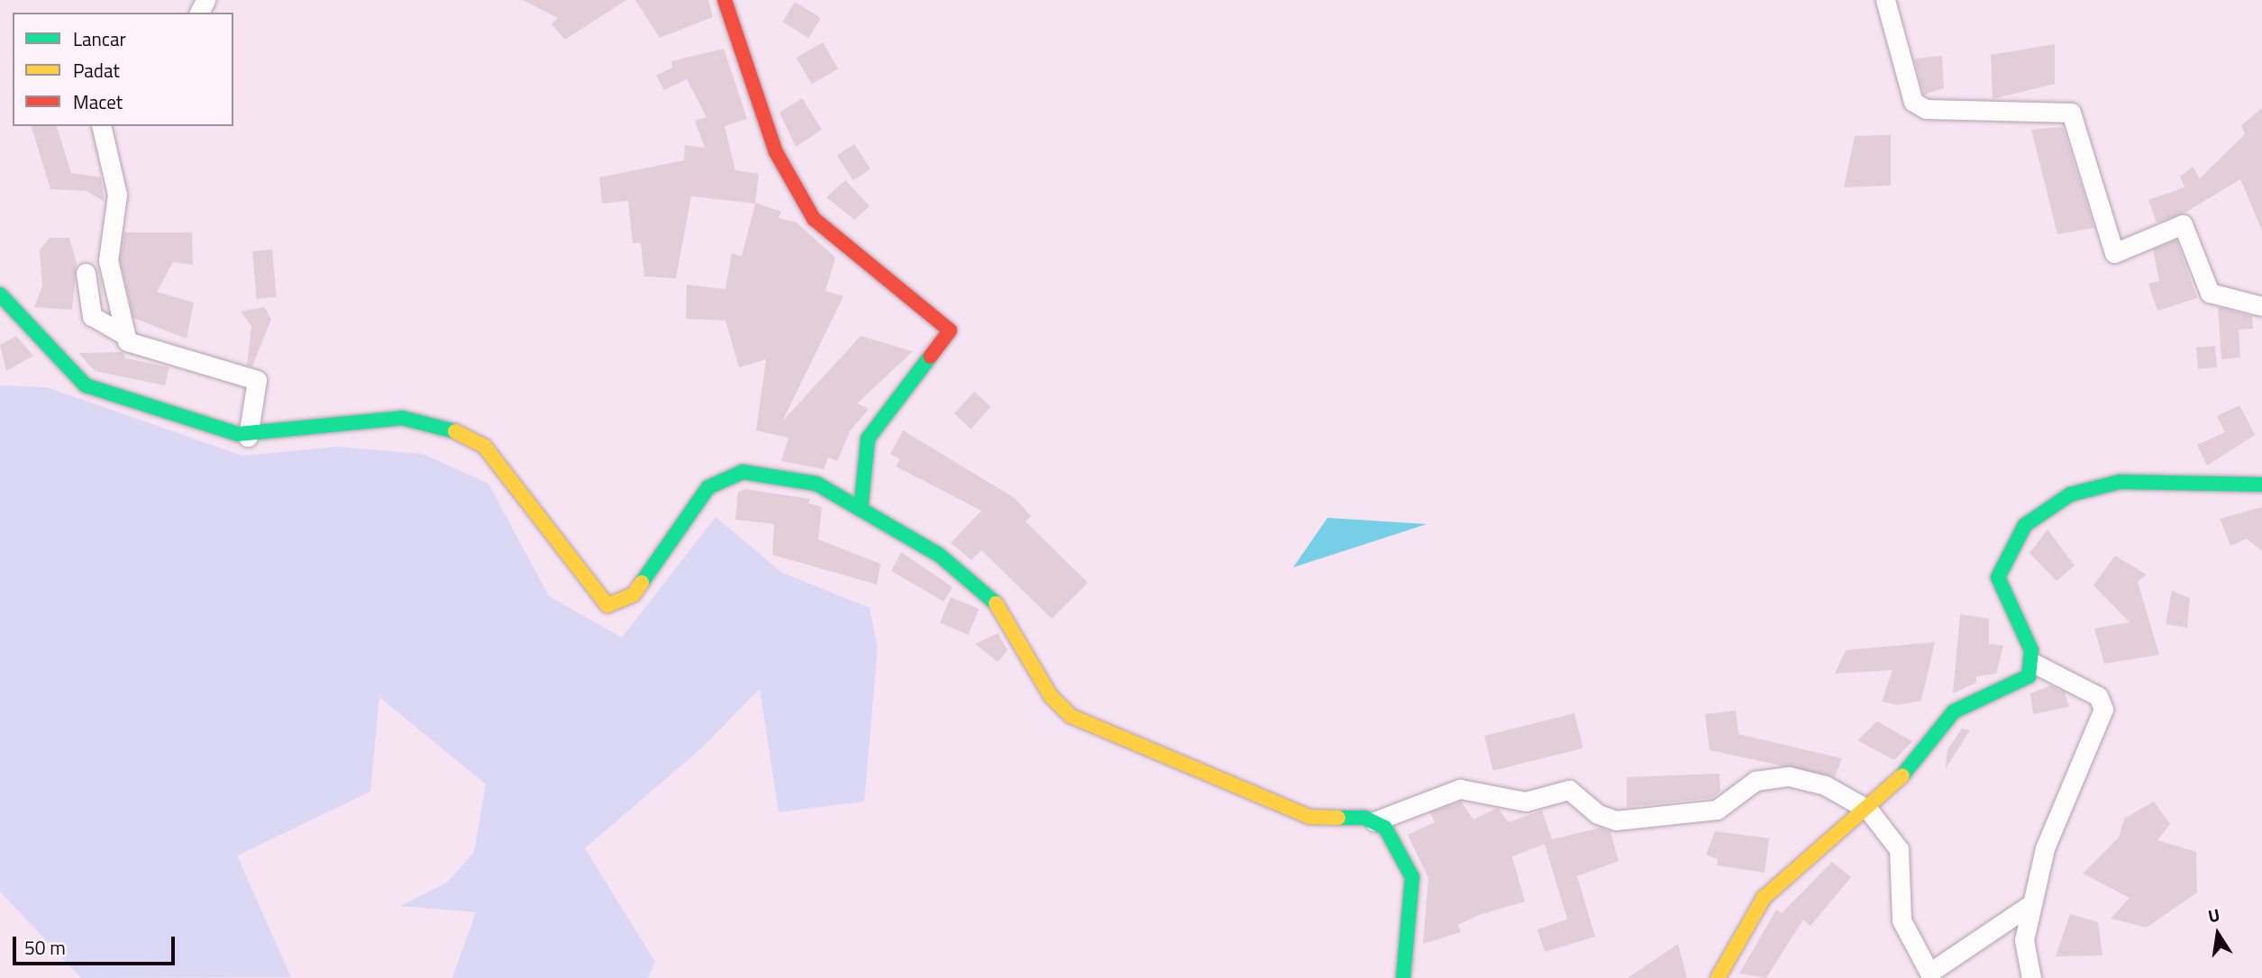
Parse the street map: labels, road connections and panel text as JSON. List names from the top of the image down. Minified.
{"legend":["Lancar","Padat","Macet"],"scale_bar":"50 m","north":"top"}
